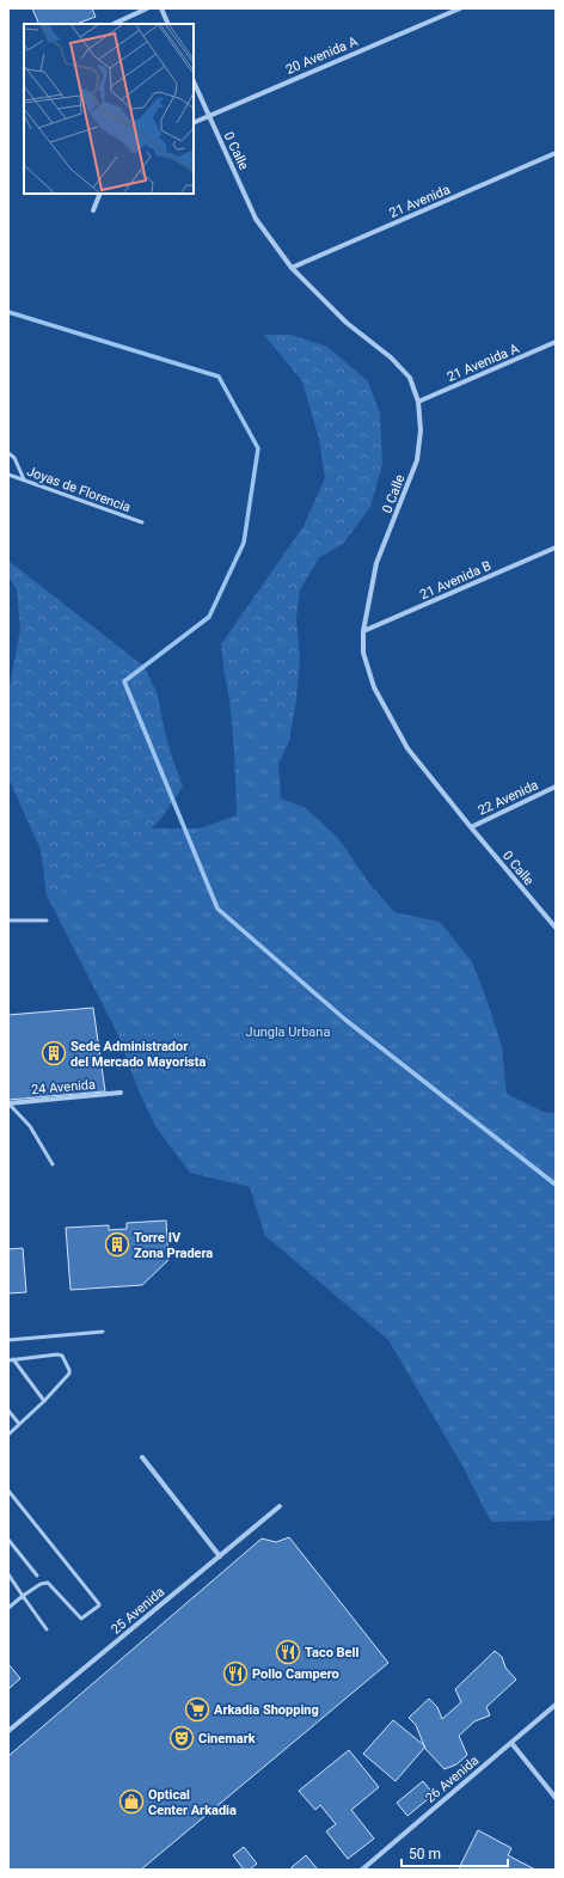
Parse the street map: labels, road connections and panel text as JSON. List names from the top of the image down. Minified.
{"streets":{"street":["20 Avenida A","0 Calle","21 Avenida","21 Avenida A","21 Avenida B","22 Avenida","24 Avenida","25 Avenida","26 Avenida"],"lane":["Joyas de Florencia"]},"crossings":[["20 Avenida A","0 Calle"],["0 Calle","21 Avenida"],["0 Calle","21 Avenida A"],["0 Calle","21 Avenida B"],["0 Calle","22 Avenida"]],"parks":["Jungla Urbana"],"places":{"building":["Sede Administrador del Mercado Mayorista","Torre IV Zona Pradera"],"restaurant":["Taco Bell","Pollo Campero"],"supermarket":["Arkadia Shopping"],"theatre":["Cinemark"],"shop":["Optical Center Arkadia"]},"scale_bar":"50 m"}
